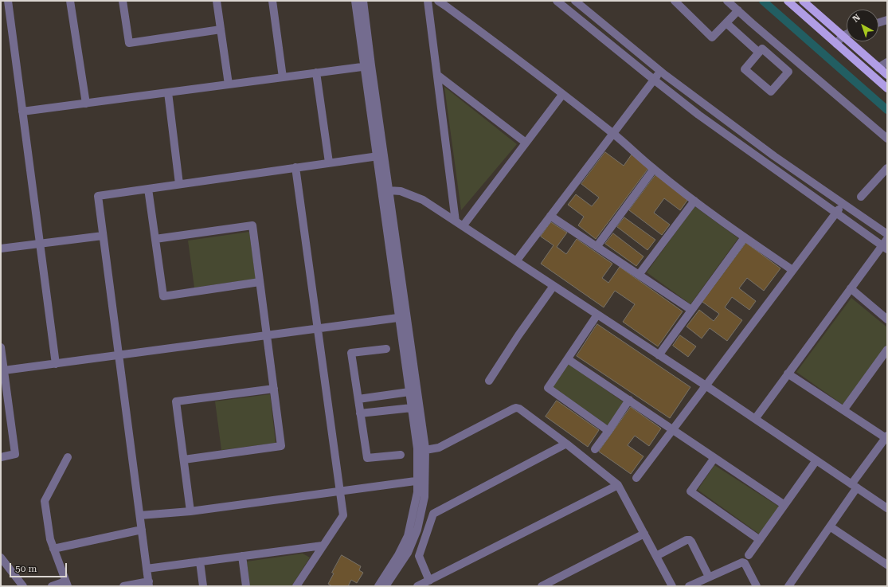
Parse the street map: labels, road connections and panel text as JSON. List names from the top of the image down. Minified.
{"scale_bar":"50 m","north":"top left"}
